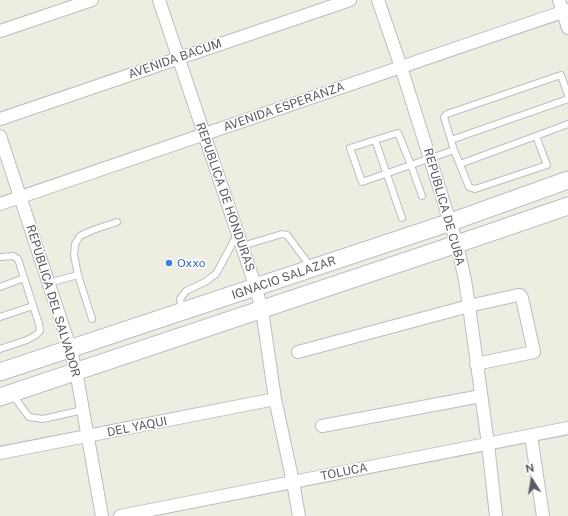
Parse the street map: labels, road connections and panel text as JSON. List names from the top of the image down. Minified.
{"streets":{"main road":["IGNACIO SALAZAR"],"street":["AVENIDA BACUM","AVENIDA ESPERANZA","REPUBLICA DE HONDURAS","REPUBLICA DE CUBA","REPÚBLICA DEL SALVADOR","DEL YAQUI","TOLUCA"]},"crossings":[["AVENIDA BACUM","REPUBLICA DE HONDURAS"],["AVENIDA ESPERANZA","REPUBLICA DE HONDURAS"],["AVENIDA ESPERANZA","REPUBLICA DE CUBA"],["AVENIDA ESPERANZA","REPÚBLICA DEL SALVADOR"],["REPUBLICA DE HONDURAS","IGNACIO SALAZAR"],["REPUBLICA DE HONDURAS","DEL YAQUI"],["REPUBLICA DE HONDURAS","TOLUCA"],["REPUBLICA DE CUBA","IGNACIO SALAZAR"],["REPUBLICA DE CUBA","TOLUCA"],["IGNACIO SALAZAR","REPÚBLICA DEL SALVADOR"],["REPÚBLICA DEL SALVADOR","DEL YAQUI"]],"places":["Oxxo"],"north":"top"}
